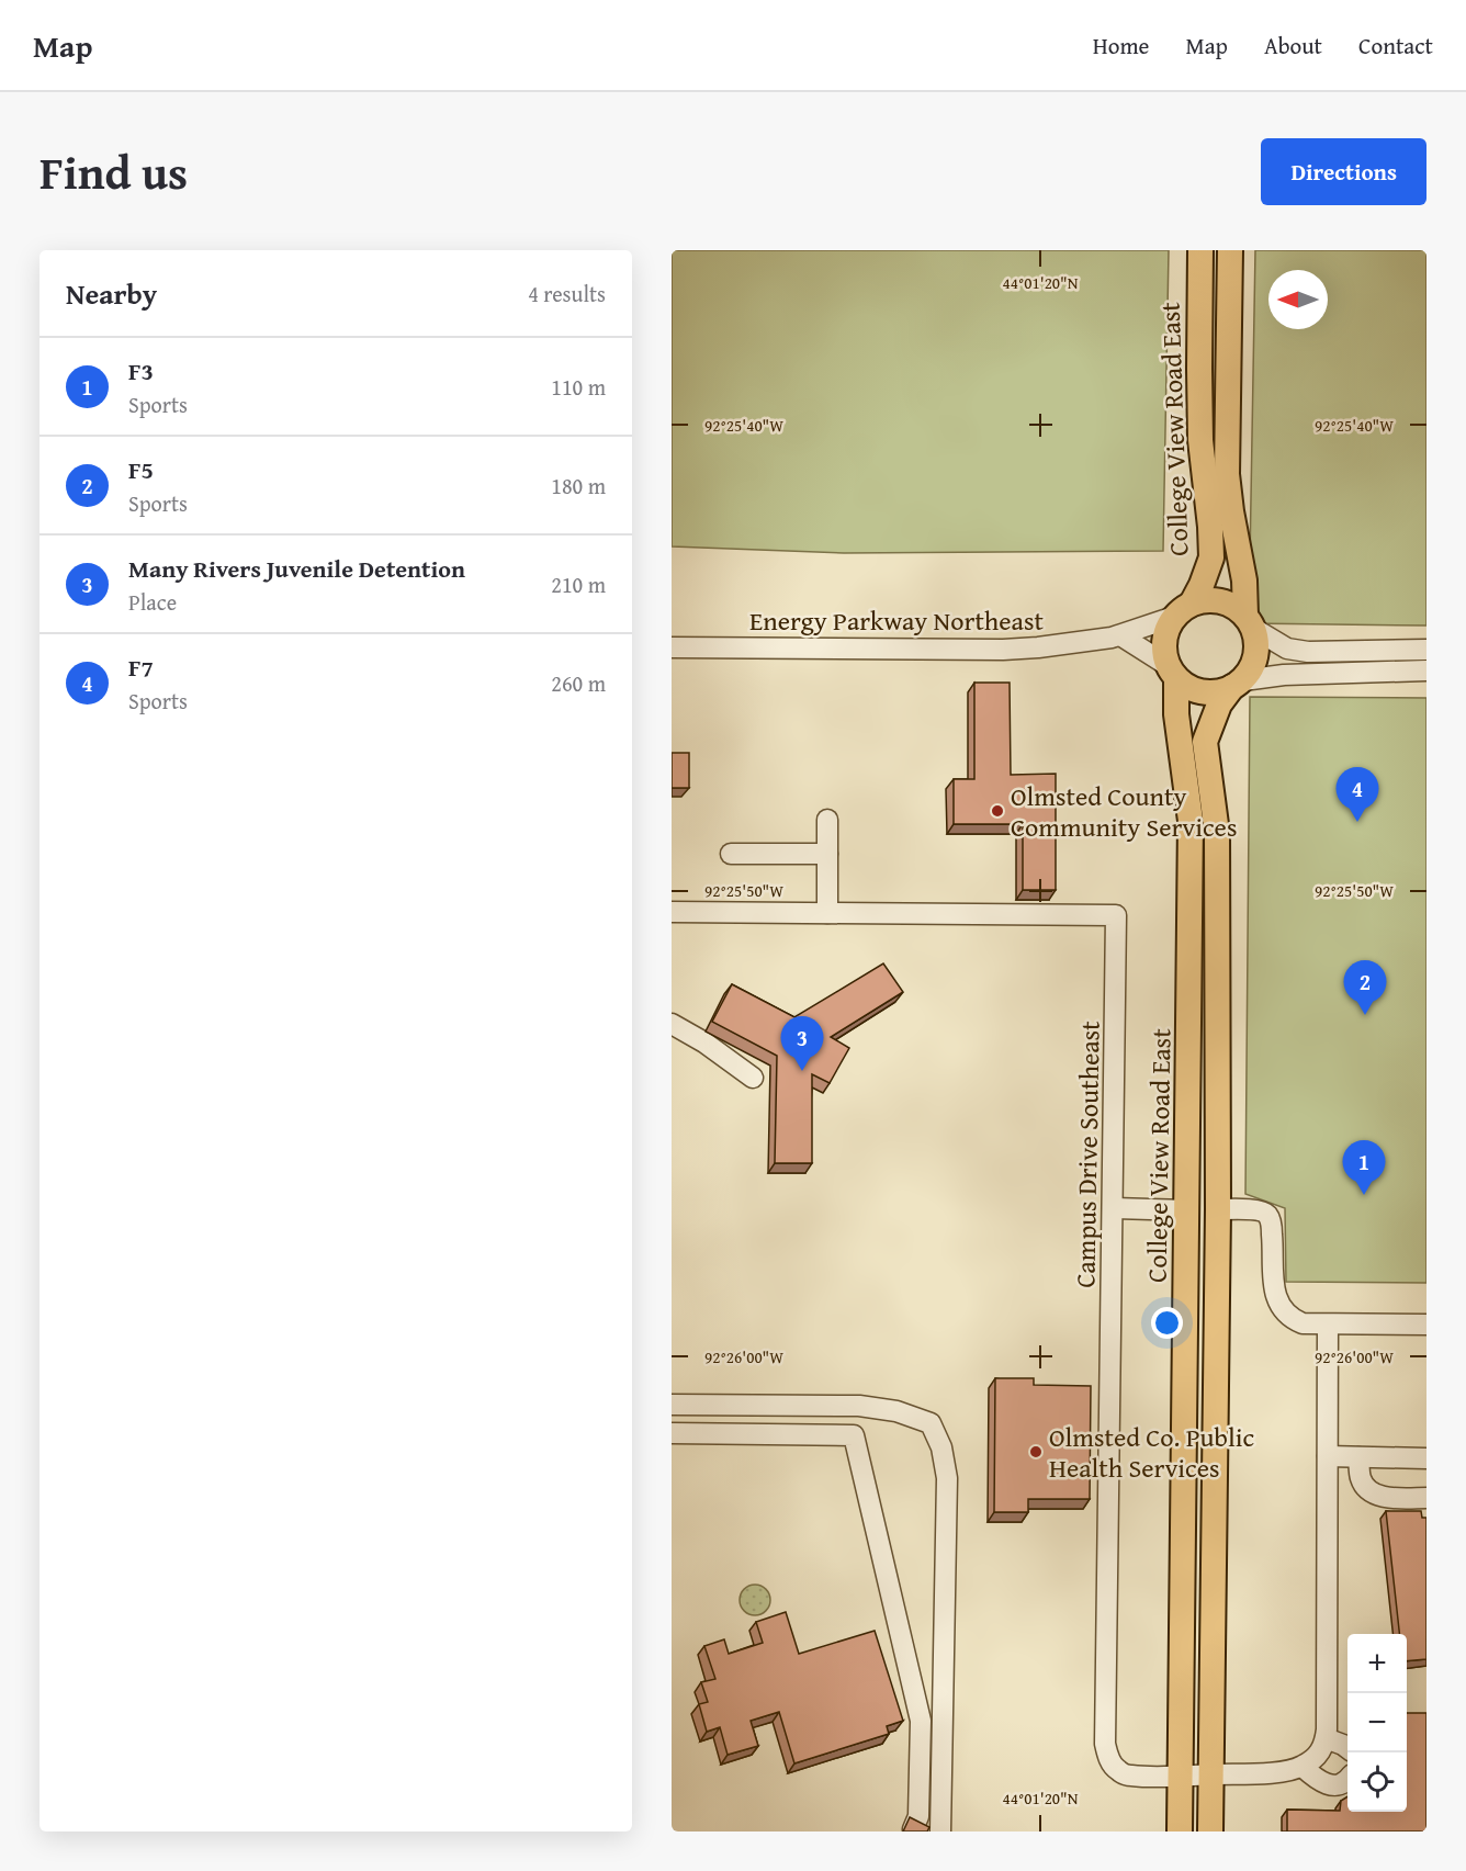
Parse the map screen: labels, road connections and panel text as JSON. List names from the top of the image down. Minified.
{"streets":{"main road":["College View Road East"],"street":["Energy Parkway Northeast","Campus Drive Southeast"]},"crossings":[["College View Road East","Energy Parkway Northeast"],["College View Road East","Campus Drive Southeast"]],"places":["Olmsted County Community Services","Olmsted Co. Public Health Services"],"north":"left","page":{"header":"Map","nav":["Home","Map","About","Contact"],"title":"Find us","buttons":"Directions","heading":["Nearby","4 results"],"list":[{"mark":"1","name":"F3","note":"Sports","value":"110 m"},{"mark":"2","name":"F5","note":"Sports","value":"180 m"},{"mark":"3","name":"Many Rivers Juvenile Detention","note":"Place","value":"210 m"},{"mark":"4","name":"F7","note":"Sports","value":"260 m"}],"pins":["4","2","3","1"],"map_buttons":["+","−"]},"coordinates":["44°01'20\"N","92°25'40\"W","92°25'50\"W","92°26'00\"W"]}
